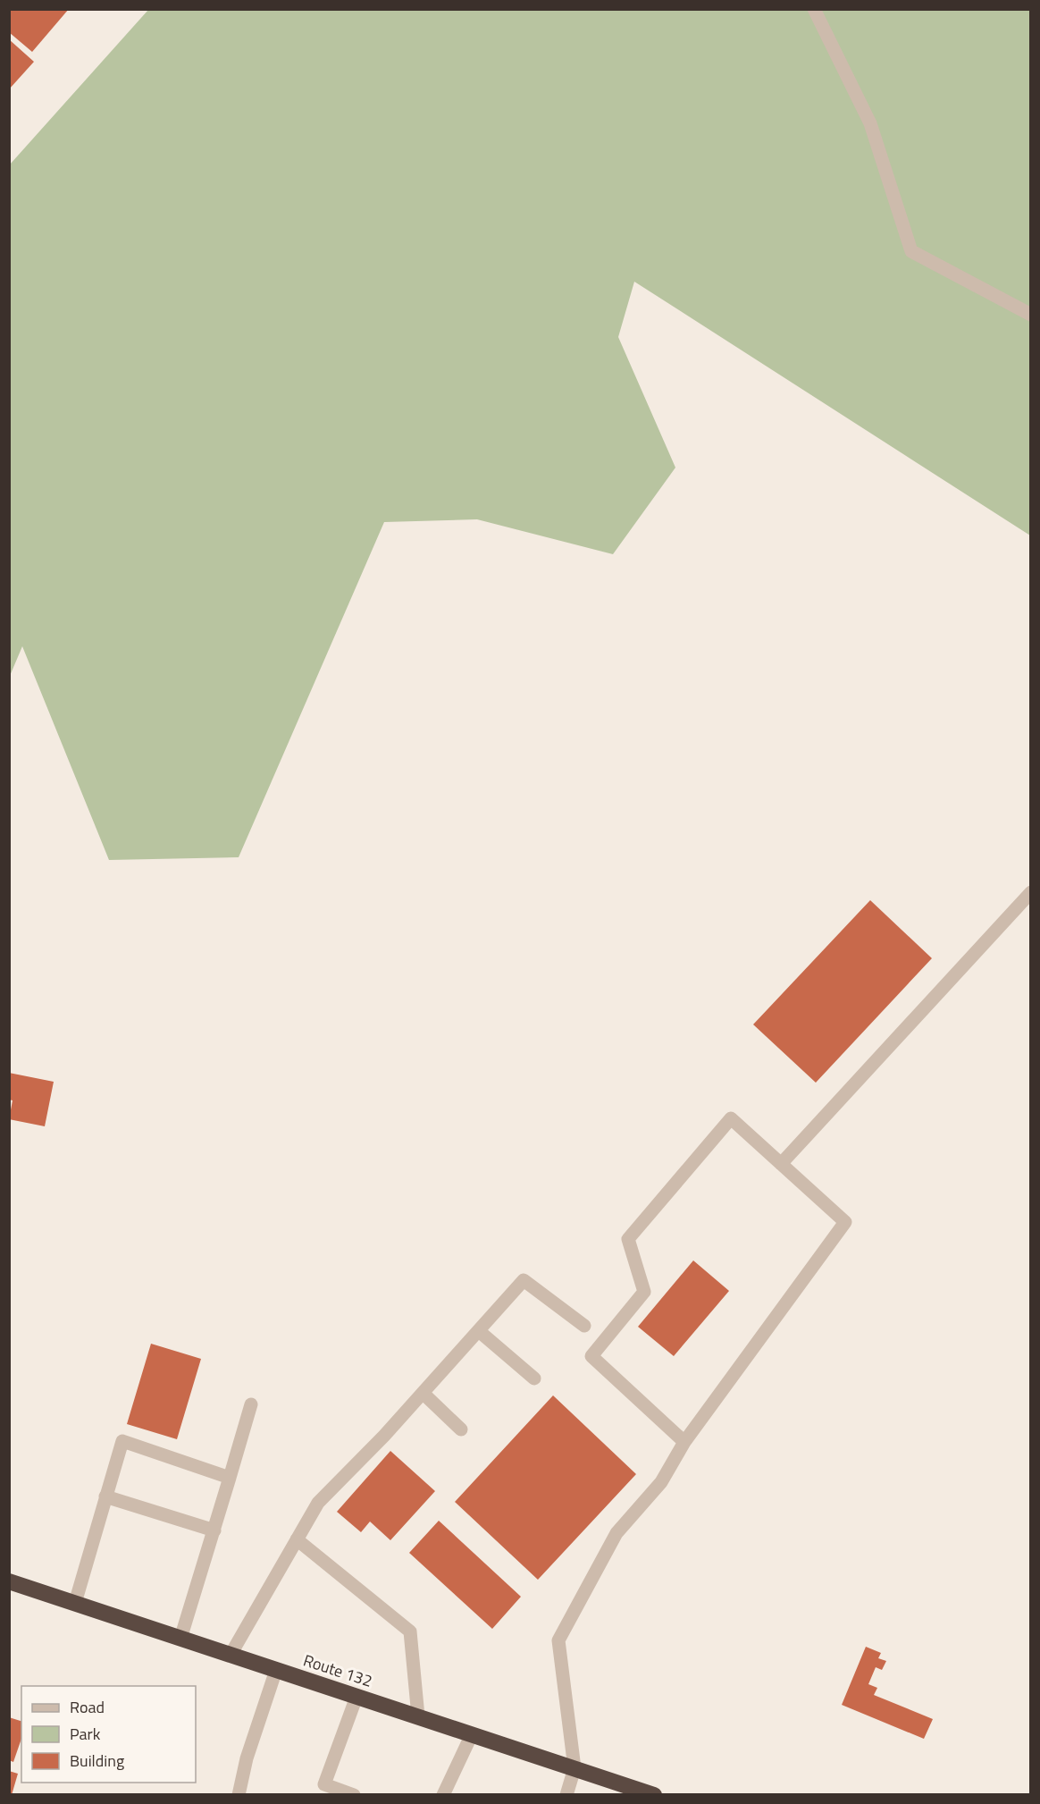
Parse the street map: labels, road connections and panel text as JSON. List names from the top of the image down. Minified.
{"streets":{"highway":["Route 132"]},"legend":["Road","Park","Building"]}
